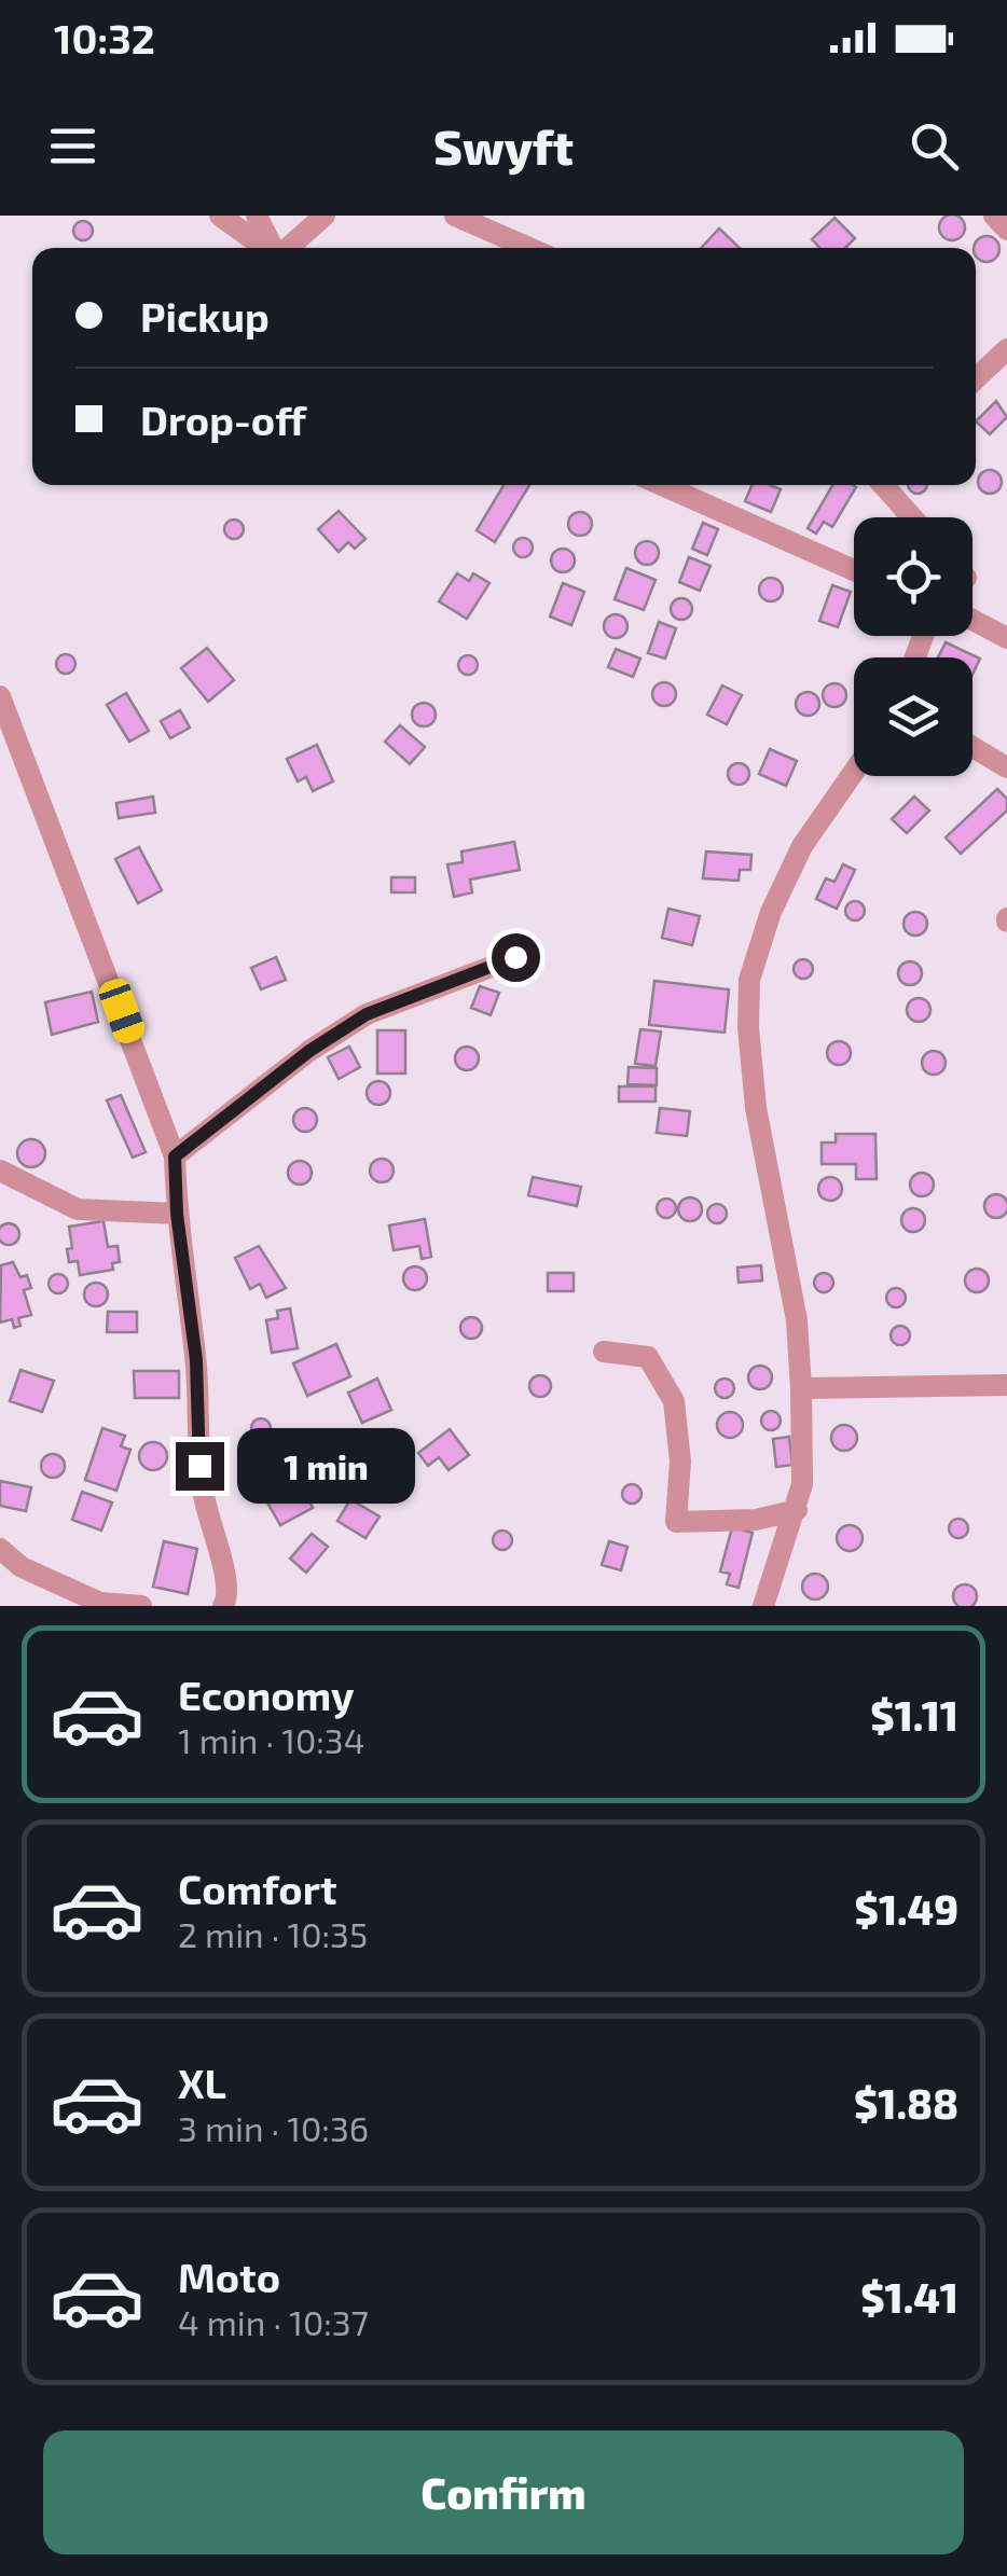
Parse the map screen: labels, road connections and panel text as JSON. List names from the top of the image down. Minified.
{"page":{"status":"10:32","header":"Swyft","banner":["Pickup","Drop-off"],"bubble":"1 min","list":[{"name":"Economy","note":"1 min · 10:34","value":"$1.11"},{"name":"Comfort","note":"2 min · 10:35","value":"$1.49"},{"name":"XL","note":"3 min · 10:36","value":"$1.88"},{"name":"Moto","note":"4 min · 10:37","value":"$1.41"}],"buttons":"Confirm"}}
